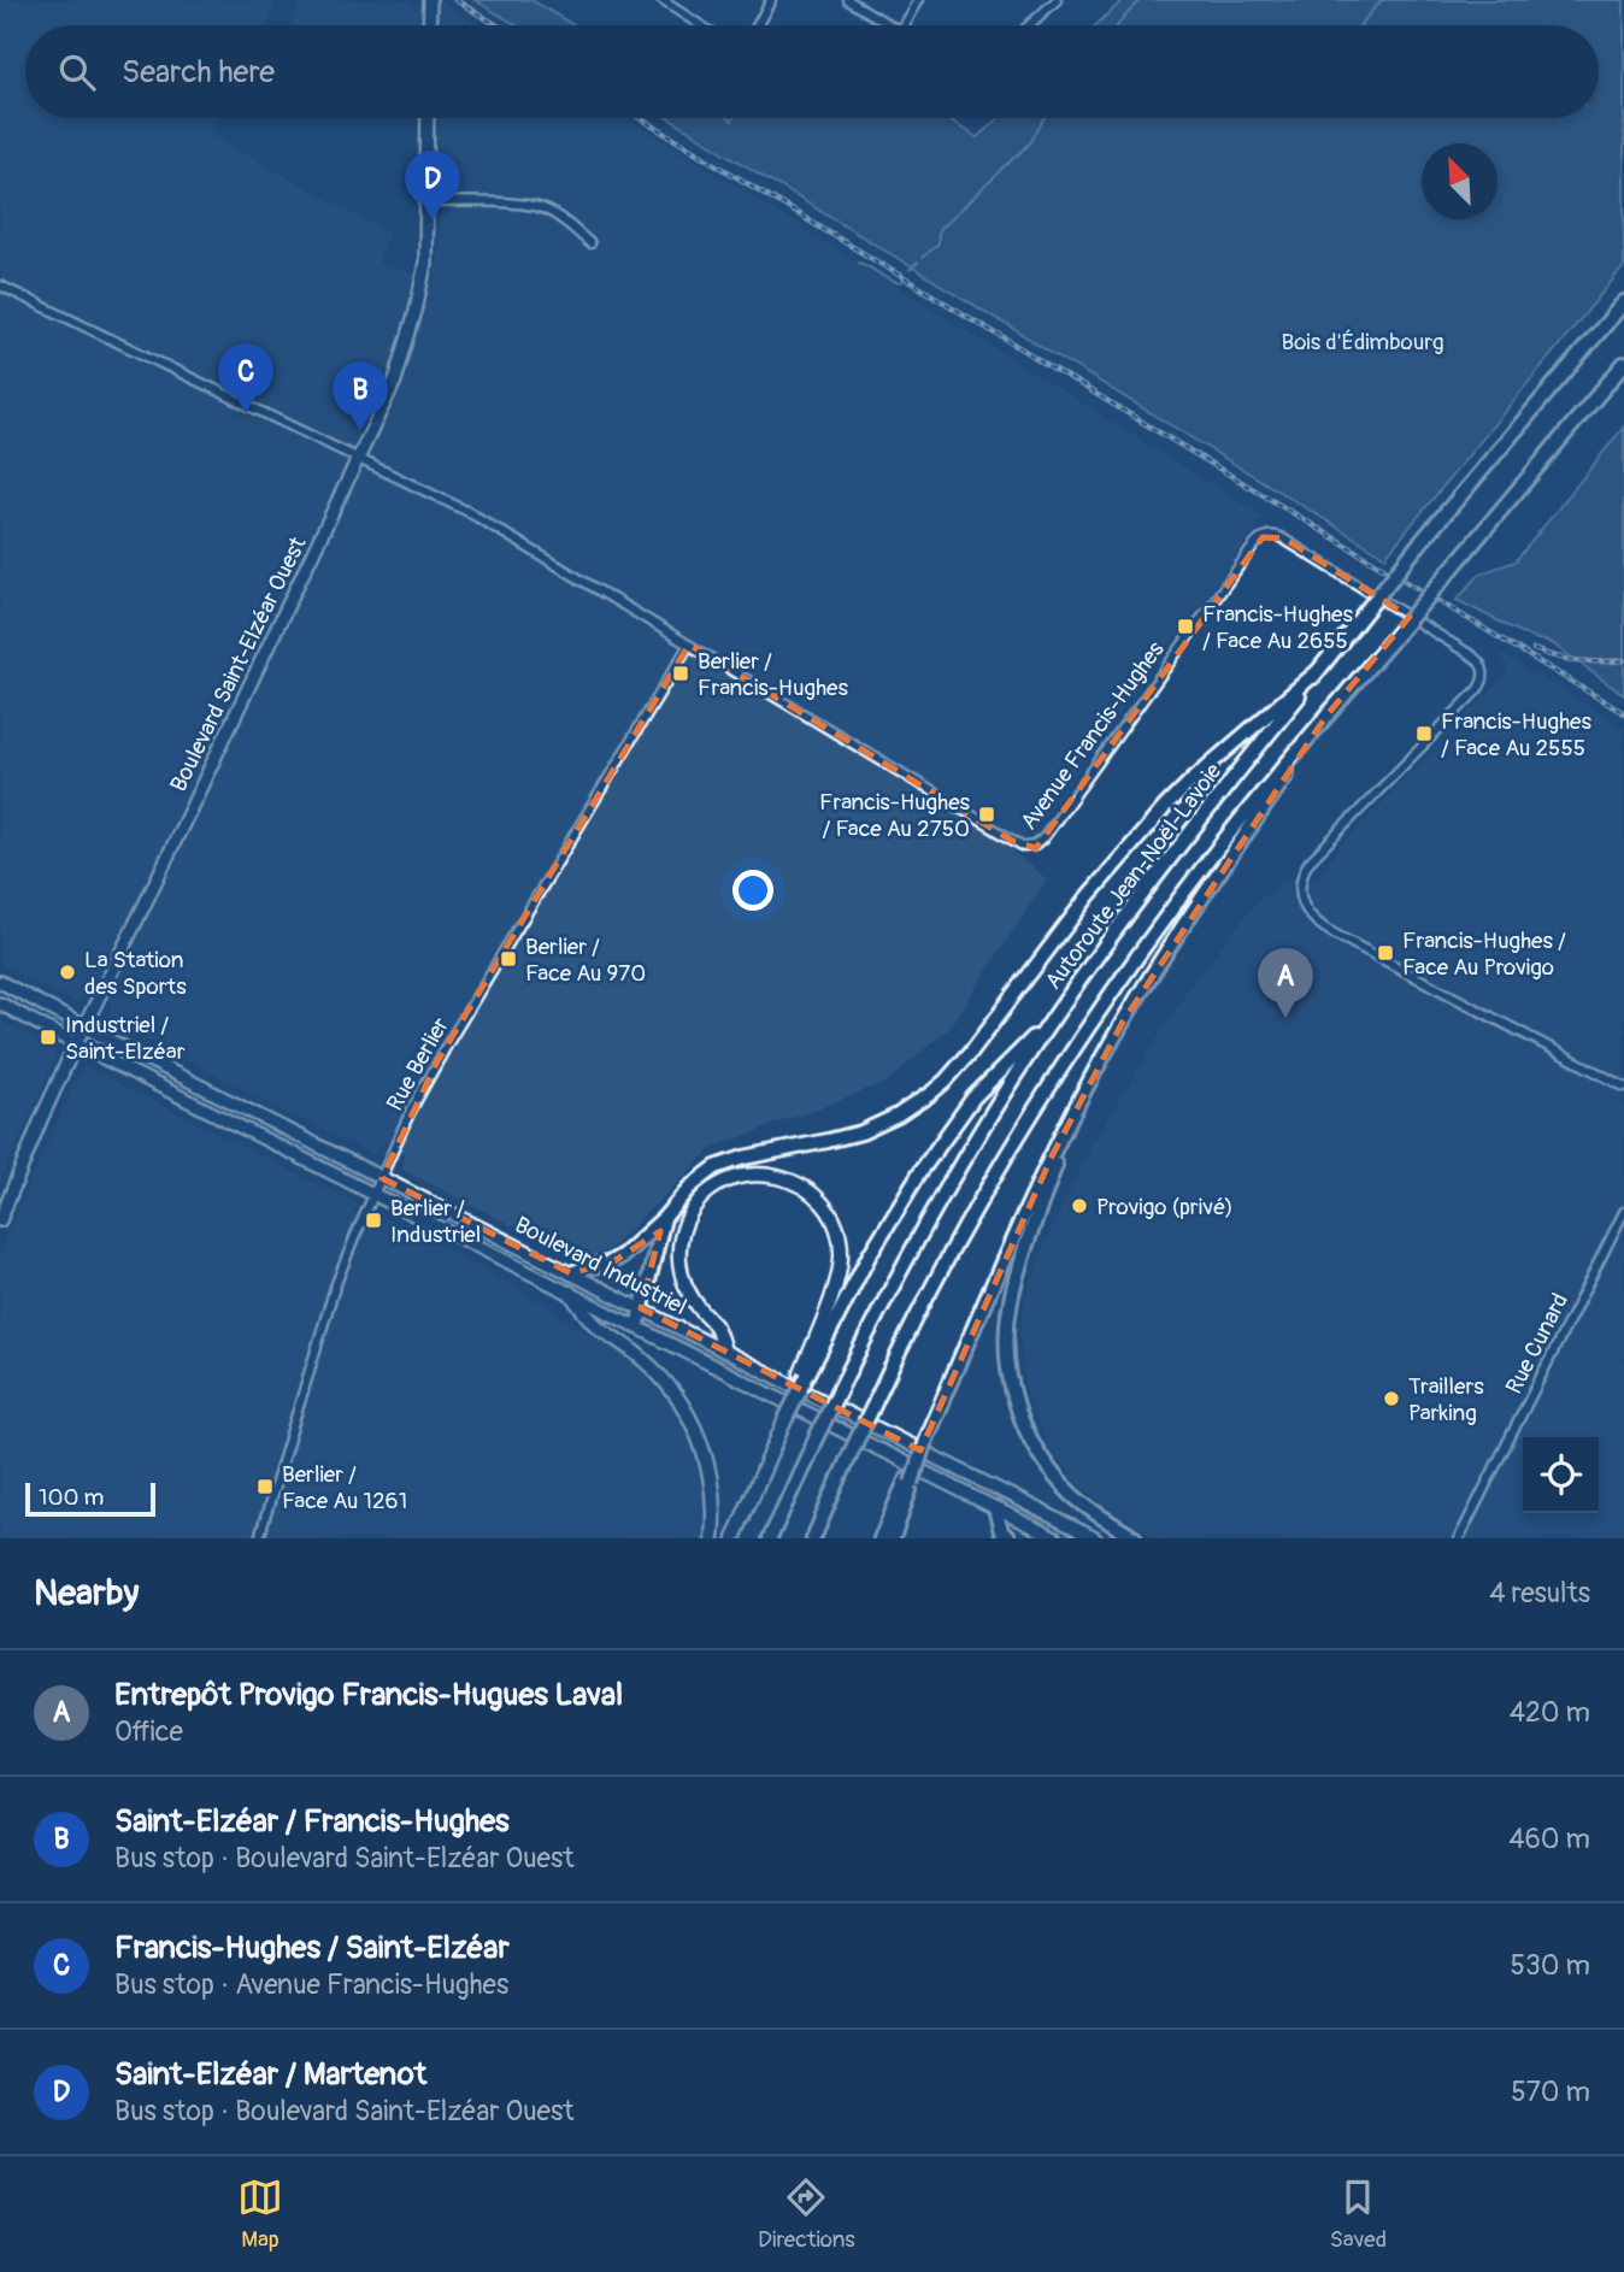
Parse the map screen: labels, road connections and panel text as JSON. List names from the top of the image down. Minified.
{"streets":{"highway":["Autoroute Jean-Noël-Lavoie"],"street":["Boulevard Saint-Elzéar Ouest","Avenue Francis-Hughes","Rue Berlier","Boulevard Industriel","Rue Cunard"]},"crossings":[["Boulevard Saint-Elzéar Ouest","Avenue Francis-Hughes"],["Boulevard Saint-Elzéar Ouest","Boulevard Industriel"],["Avenue Francis-Hughes","Rue Berlier"],["Rue Berlier","Boulevard Industriel"]],"parks":["Bois d'Édimbourg"],"places":{"transit":["Francis-Hughes / Face Au 2655","Berlier / Francis-Hughes","Francis-Hughes / Face Au 2555","Francis-Hughes / Face Au 2750","Francis-Hughes / Face Au Provigo","Berlier / Face Au 970","Industriel / Saint-Elzéar","Berlier / Industriel","Berlier / Face Au 1261"],"other":["La Station des Sports","Provigo (privé)","Traillers Parking"]},"scale_bar":"100 m","north":"top left","page":{"search":"Search here","pins":["D","C","B","A"],"scale":"100 m","heading":["Nearby","4 results"],"list":[{"mark":"A","name":"Entrepôt Provigo Francis-Hugues Laval","note":"Office","value":"420 m"},{"mark":"B","name":"Saint-Elzéar / Francis-Hughes","note":"Bus stop · Boulevard Saint-Elzéar Ouest","value":"460 m"},{"mark":"C","name":"Francis-Hughes / Saint-Elzéar","note":"Bus stop · Avenue Francis-Hughes","value":"530 m"},{"mark":"D","name":"Saint-Elzéar / Martenot","note":"Bus stop · Boulevard Saint-Elzéar Ouest","value":"570 m"}],"nav":["Map","Directions","Saved"]}}
